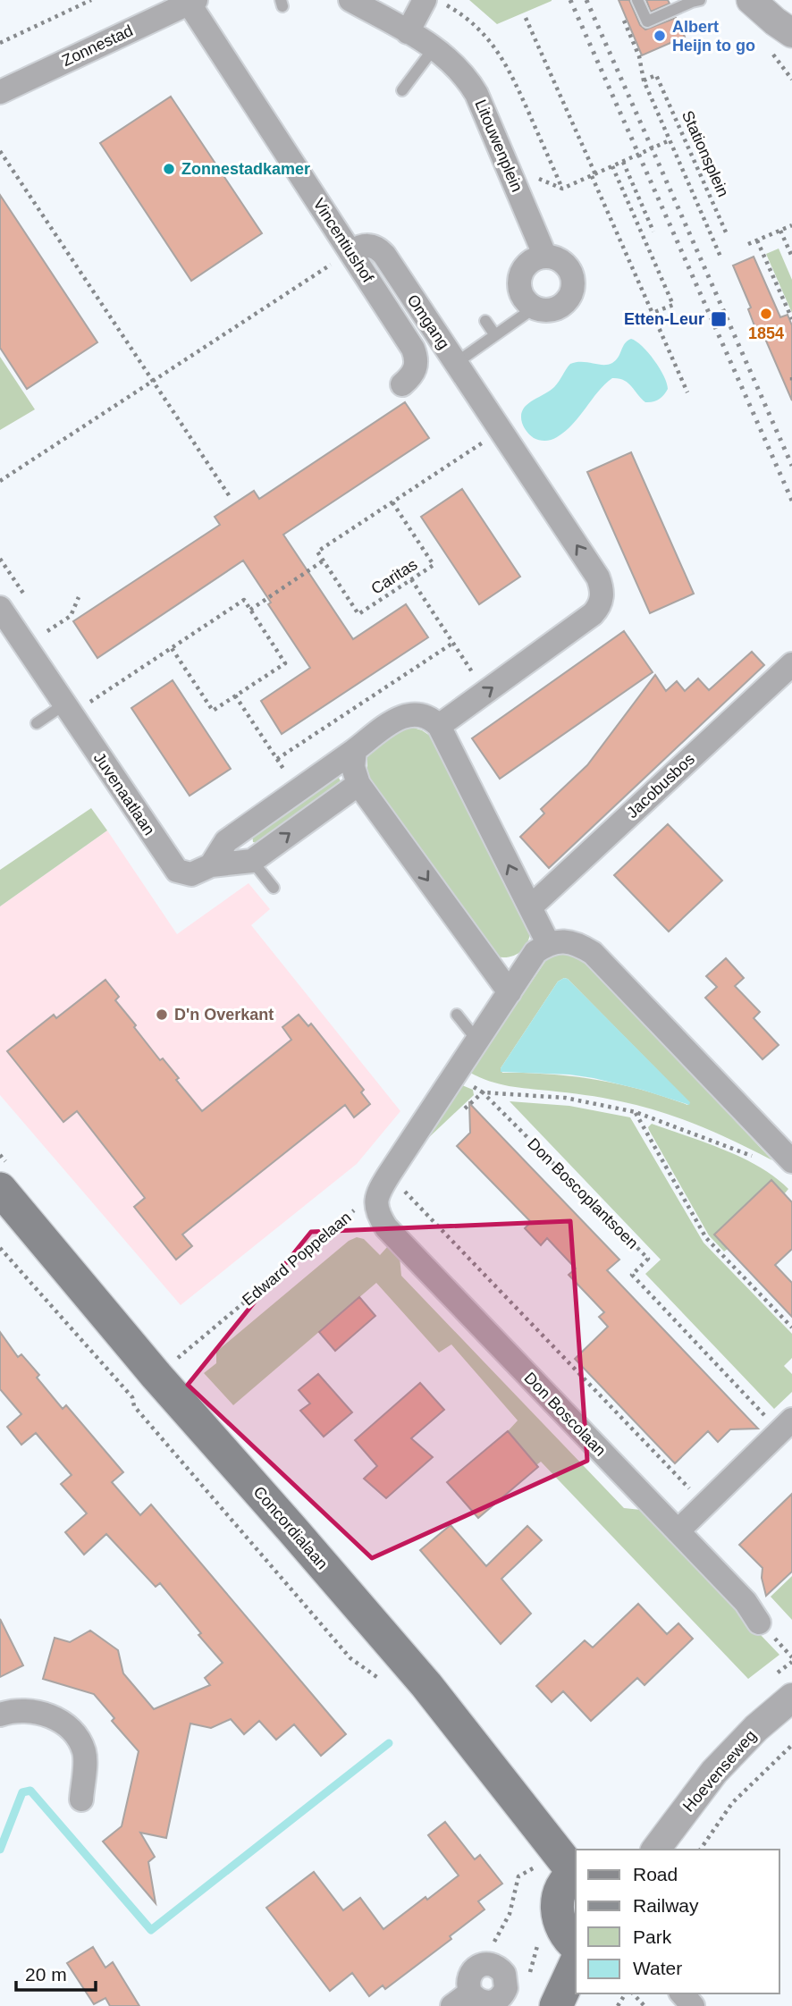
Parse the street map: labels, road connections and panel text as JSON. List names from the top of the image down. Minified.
{"streets":{"main road":["Concordialaan"],"street":["Zonnestad","Litouwenplein","Vincentiushof","Omgang","Jacobusbos","Juvenaatlaan","Don Boscolaan","Hoevenseweg"],"path":["Stationsplein","Caritas","Don Boscoplantsoen","Edward Poppelaan"]},"crossings":[["Zonnestad","Vincentiushof"],["Vincentiushof","Omgang"],["Edward Poppelaan","Don Boscolaan"],["Edward Poppelaan","Concordialaan"]],"places":{"other":["Albert Heijn to go","Zonnestadkamer","1854","D'n Overkant"],"transit":["Etten-Leur"]},"legend":["Road","Railway","Park","Water"],"scale_bar":"20 m"}
